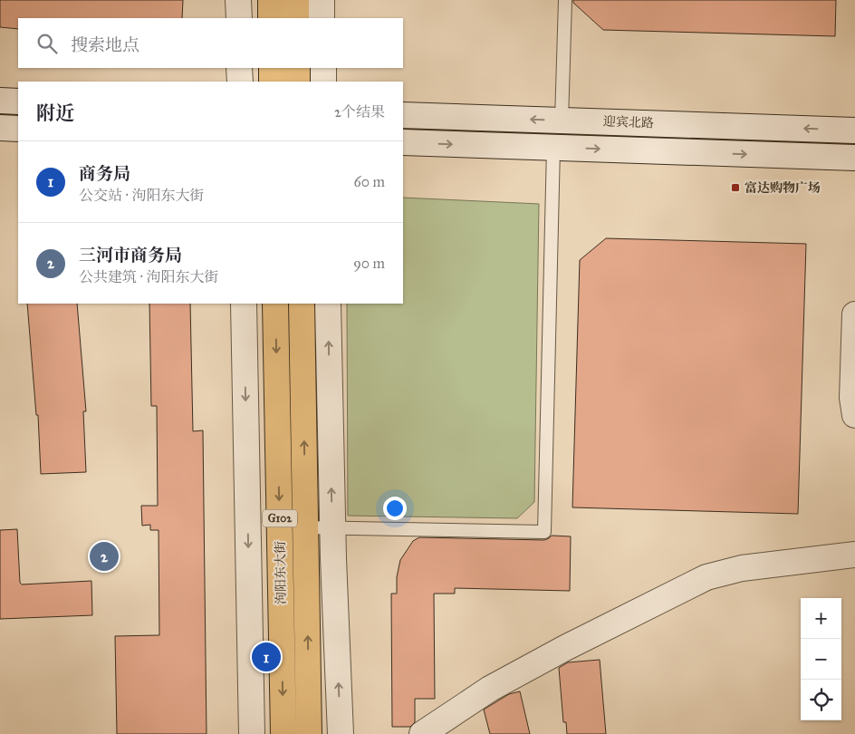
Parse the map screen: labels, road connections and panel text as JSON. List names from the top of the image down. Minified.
{"streets":{"highway":["G102","泃阳东大街"],"street":["迎宾北路"]},"places":{"transit":["富达购物广场"]},"page":{"search":"搜索地点","heading":["附近","2个结果"],"list":[{"mark":"1","name":"商务局","note":"公交站 · 泃阳东大街","value":"60 m"},{"mark":"2","name":"三河市商务局","note":"公共建筑 · 泃阳东大街","value":"90 m"}],"pins":["2","1"],"map_buttons":["+","−"]}}
